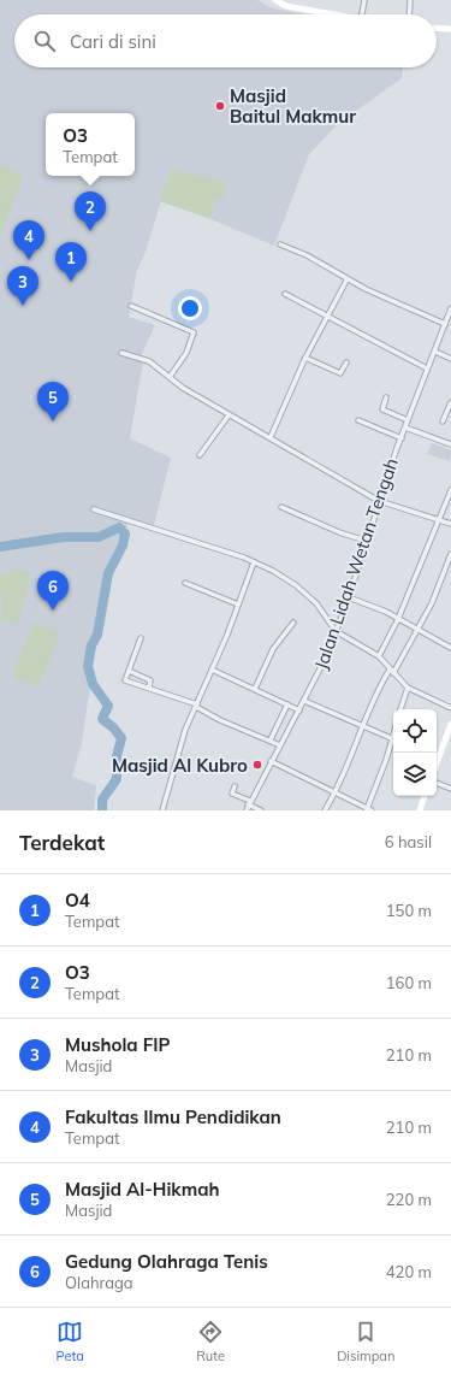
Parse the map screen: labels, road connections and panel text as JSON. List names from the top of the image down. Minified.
{"streets":{"street":["Jalan Lidah Wetan Tengah"]},"places":["Masjid Baitul Makmur","Masjid Al Kubro"],"page":{"search":"Cari di sini","popup":["O3","Tempat"],"pins":["2","4","1","3","5","6"],"heading":["Terdekat","6 hasil"],"list":[{"mark":"1","name":"O4","note":"Tempat","value":"150 m"},{"mark":"2","name":"O3","note":"Tempat","value":"160 m"},{"mark":"3","name":"Mushola FIP","note":"Masjid","value":"210 m"},{"mark":"4","name":"Fakultas Ilmu Pendidikan","note":"Tempat","value":"210 m"},{"mark":"5","name":"Masjid Al-Hikmah","note":"Masjid","value":"220 m"},{"mark":"6","name":"Gedung Olahraga Tenis","note":"Olahraga","value":"420 m"}],"nav":["Peta","Rute","Disimpan"]}}
